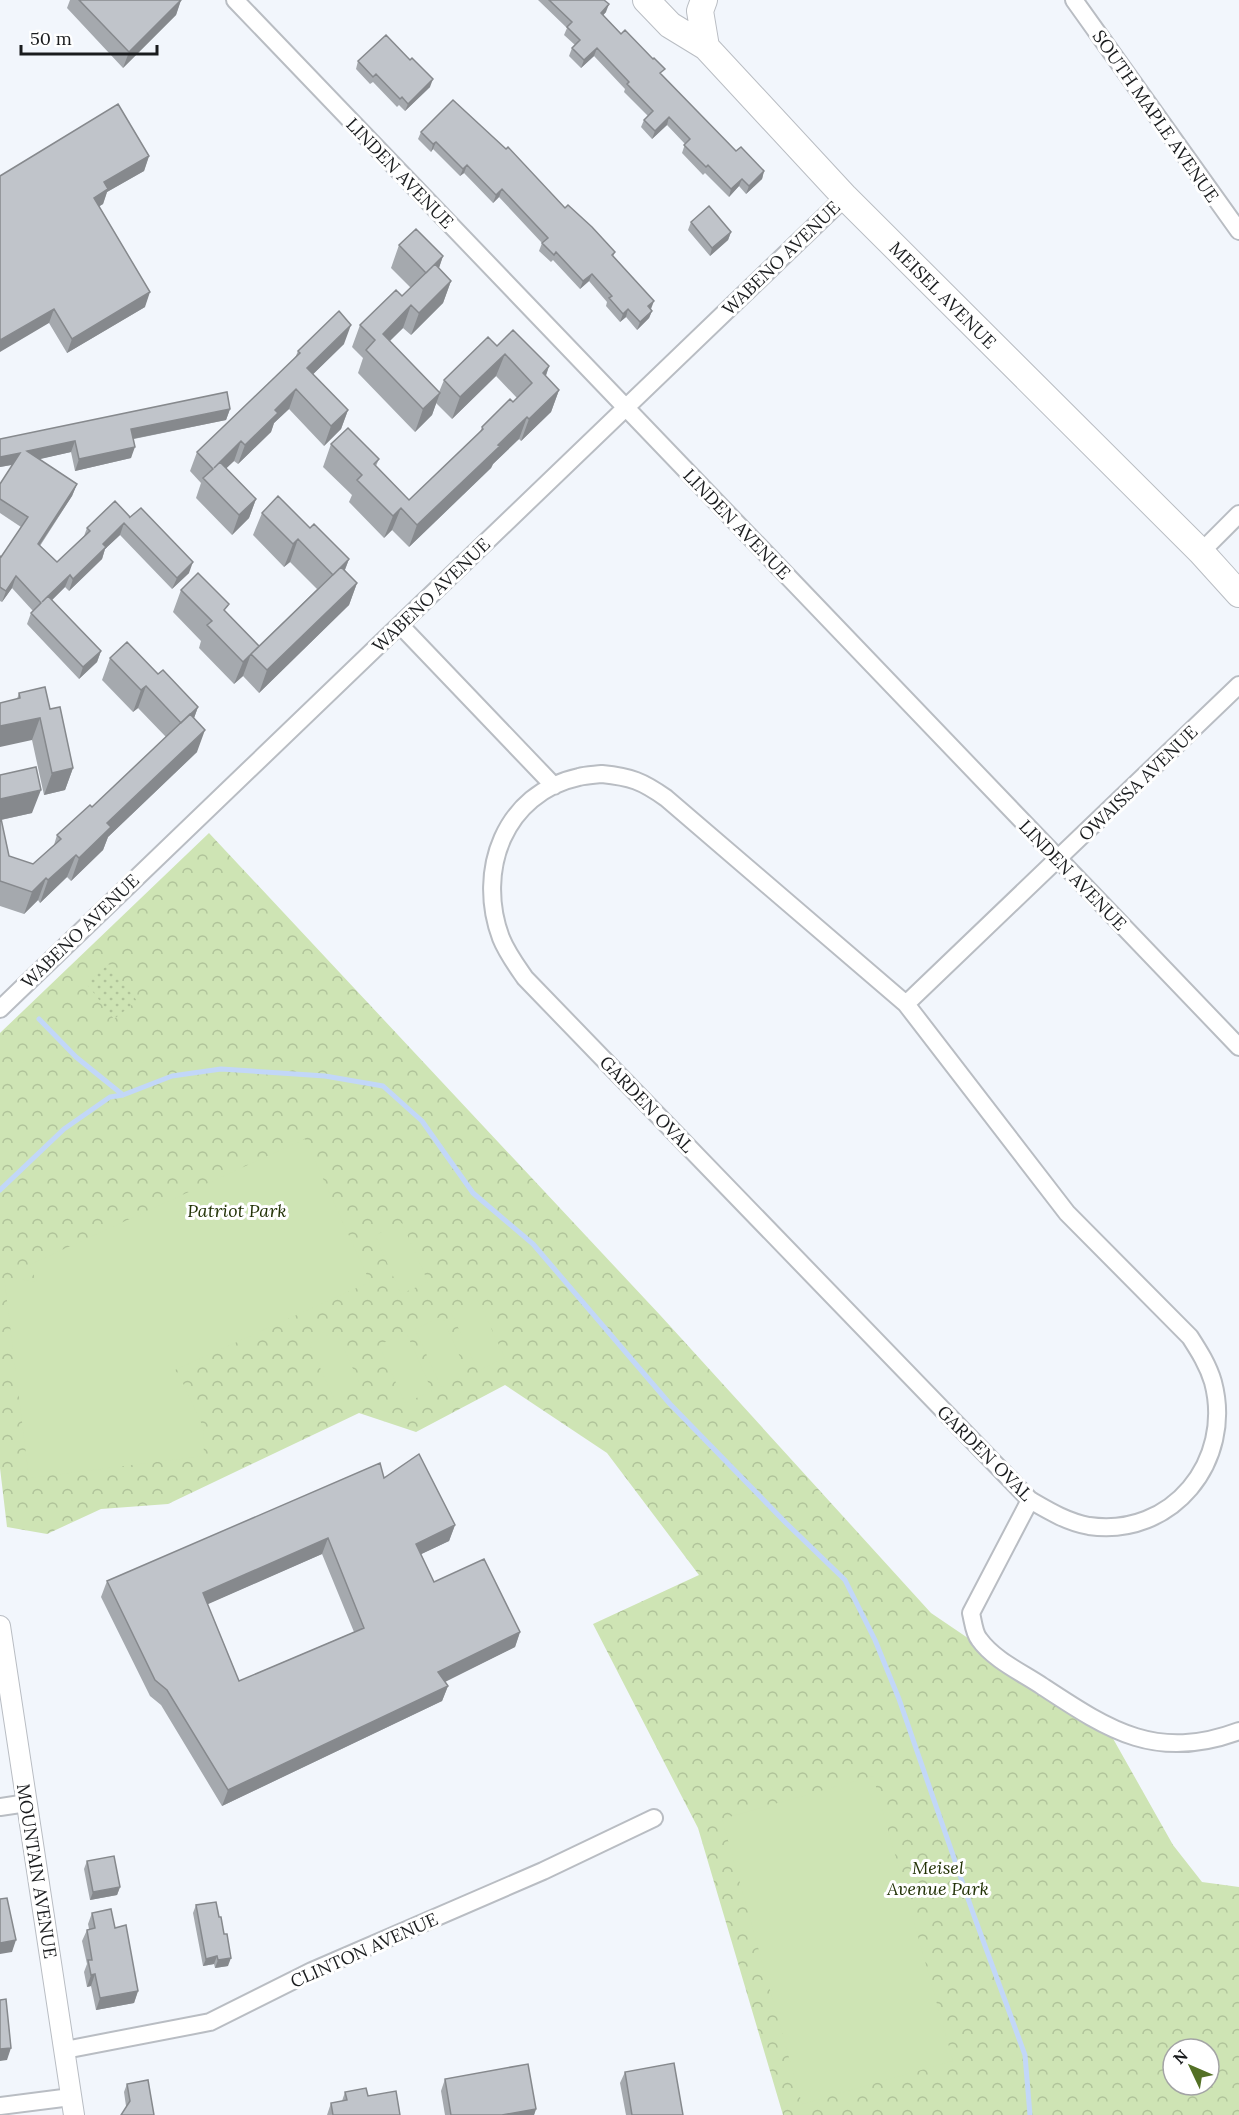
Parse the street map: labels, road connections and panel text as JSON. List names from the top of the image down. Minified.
{"streets":{"main road":["MEISEL AVENUE"],"street":["SOUTH MAPLE AVENUE","LINDEN AVENUE","WABENO AVENUE","OWAISSA AVENUE","GARDEN OVAL","MOUNTAIN AVENUE","CLINTON AVENUE"]},"crossings":[["LINDEN AVENUE","WABENO AVENUE"],["LINDEN AVENUE","OWAISSA AVENUE"],["WABENO AVENUE","MEISEL AVENUE"],["OWAISSA AVENUE","GARDEN OVAL"],["MOUNTAIN AVENUE","CLINTON AVENUE"]],"parks":["Patriot Park","Meisel Avenue Park"],"scale_bar":"50 m","north":"top left"}
